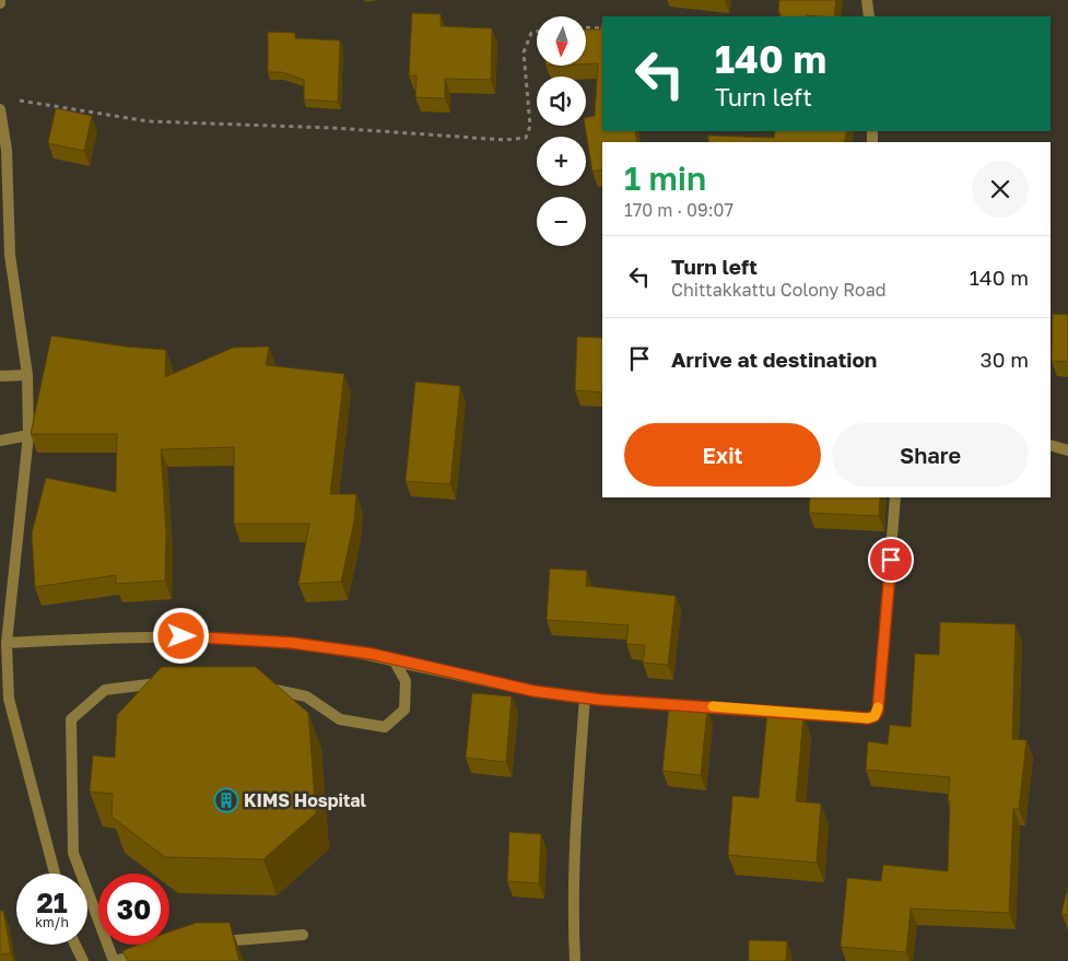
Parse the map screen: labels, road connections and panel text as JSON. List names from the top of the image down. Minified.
{"places":{"building":["KIMS Hospital"]},"north":"bottom","page":{"map_buttons":["+","−"],"turn":["140 m","Turn left"],"heading":["1 min","170 m · 09:07"],"list":[{"name":"Turn left","note":"Chittakkattu Colony Road","value":"140 m"},{"name":"Arrive at destination","value":"30 m"}],"buttons":["Exit","Share"],"speed":"21 km/h","limit":"30"}}
